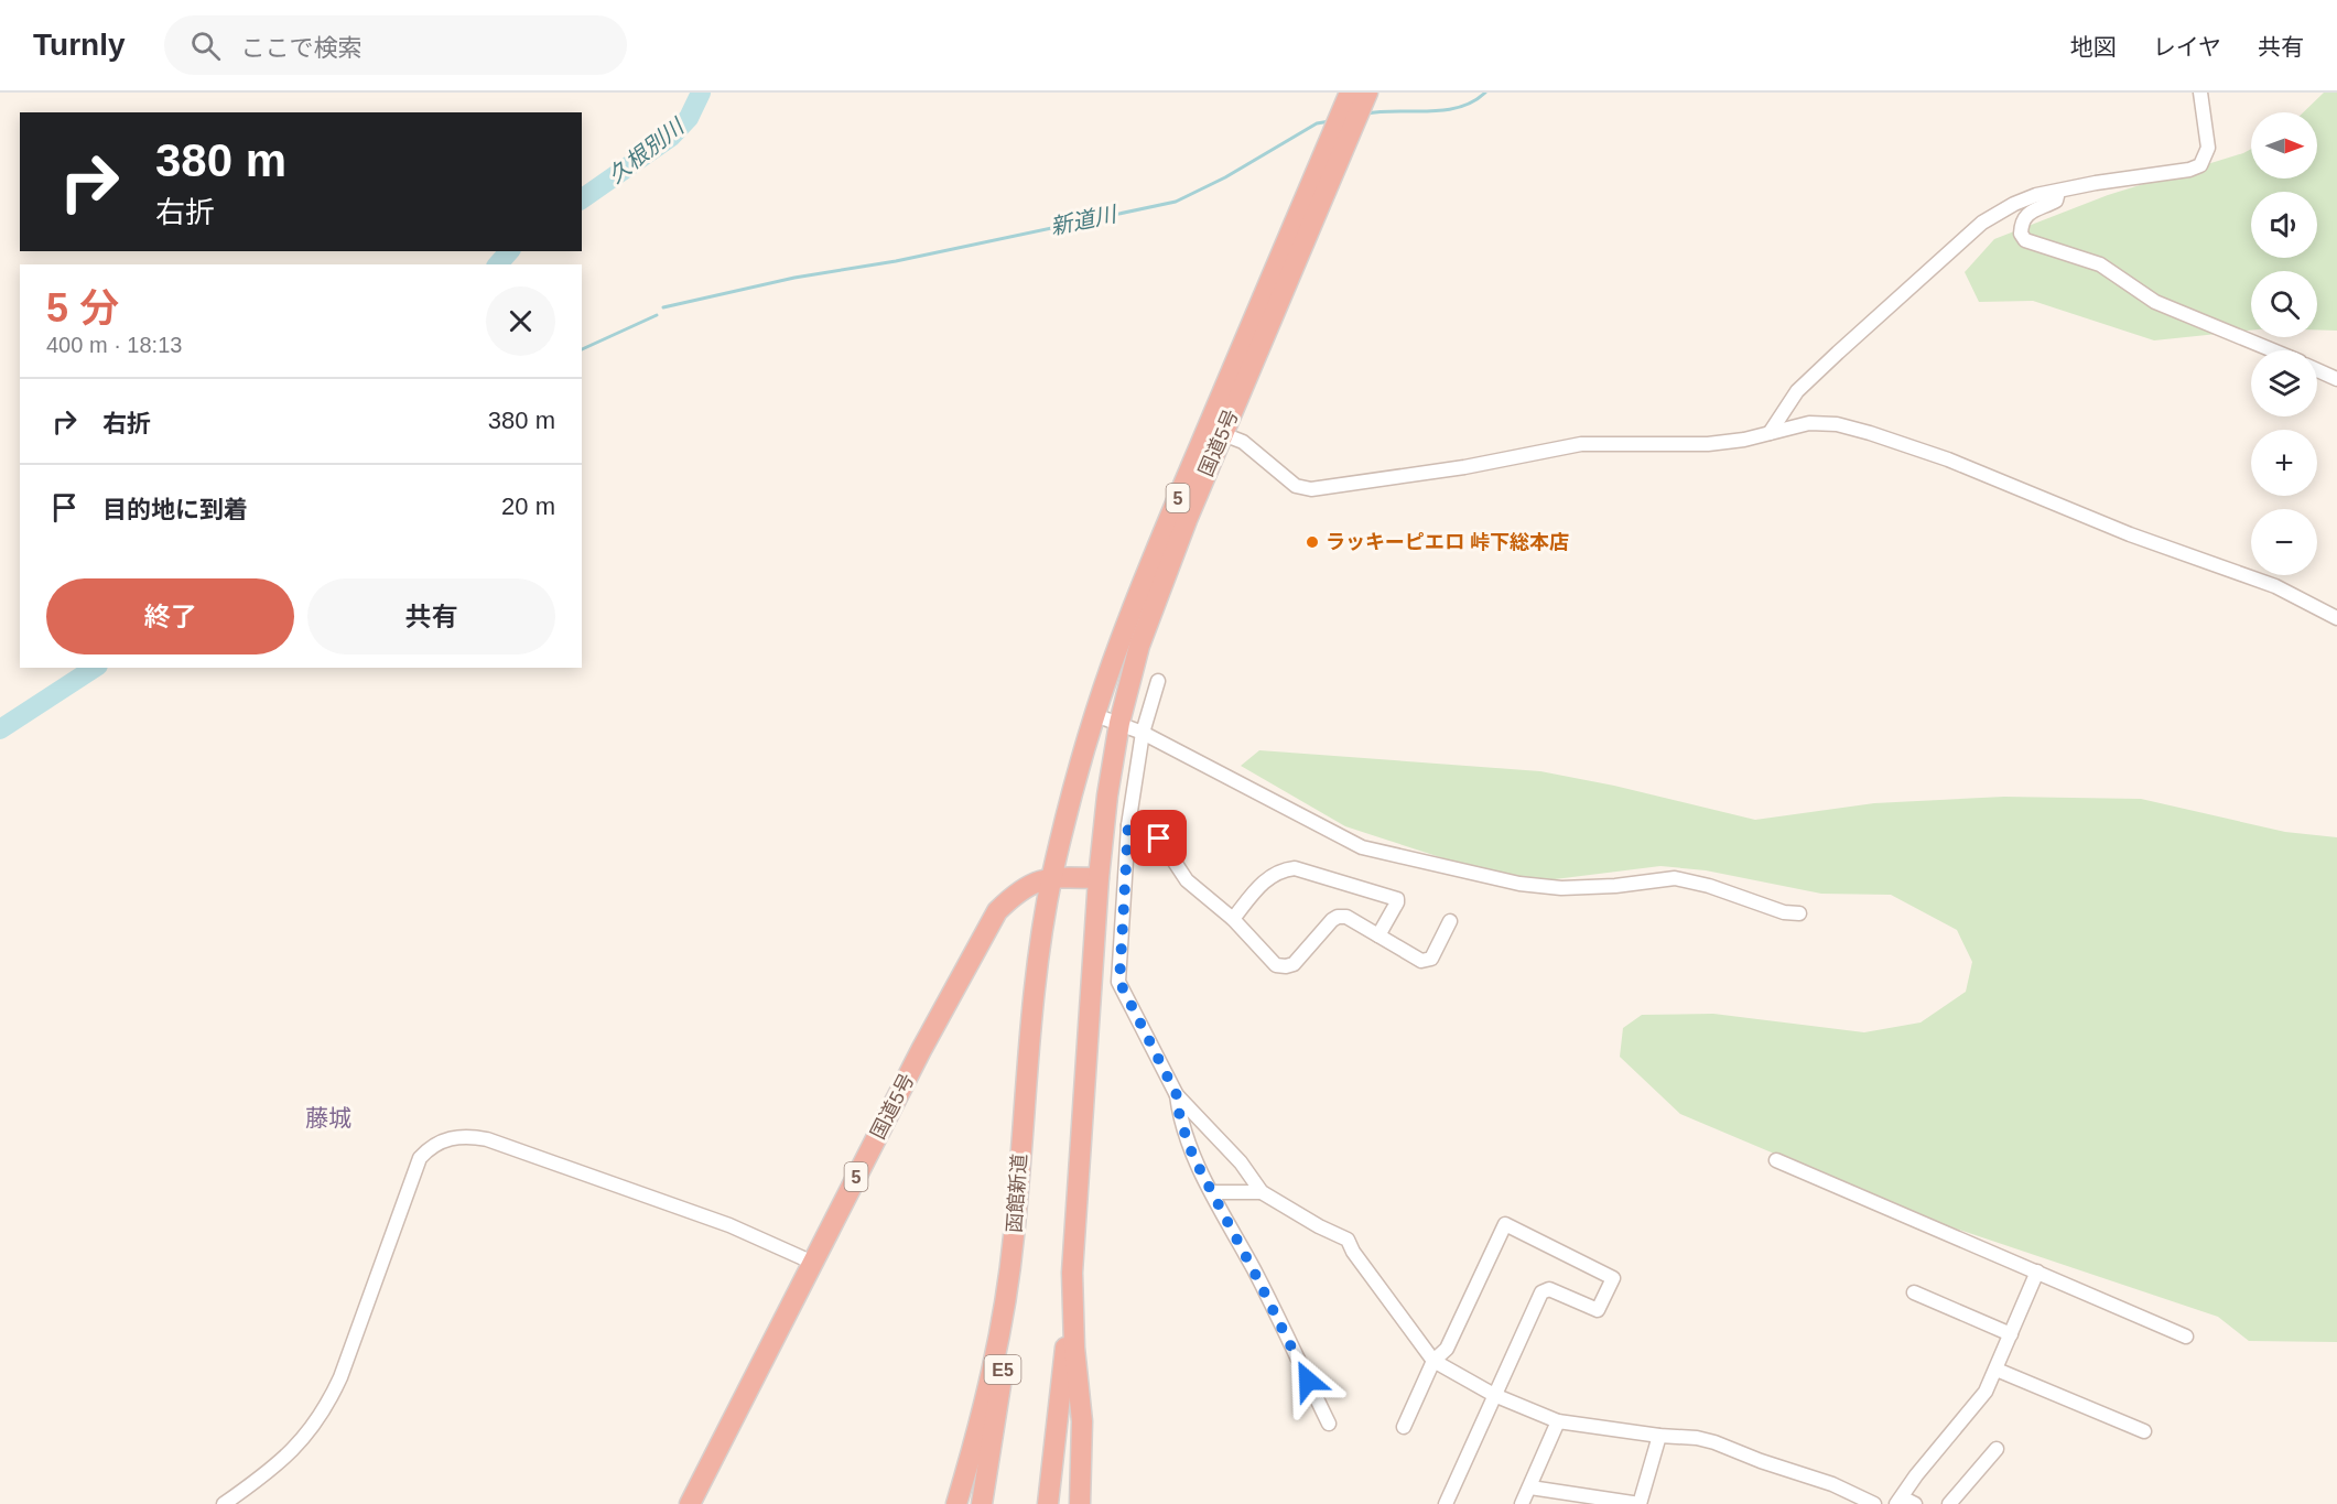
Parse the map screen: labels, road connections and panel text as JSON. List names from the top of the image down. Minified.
{"streets":{"highway":["国道5号","5","函館新道","E5"]},"crossings":[["国道5号","5"],["国道5号","函館新道"],["函館新道","E5"]],"districts":["藤城"],"water":["久根別川","新道川"],"places":["ラッキーピエロ 峠下総本店"],"north":"right","page":{"header":"Turnly","search":"ここで検索","nav":["地図","レイヤ","共有"],"map_buttons":["+","−"],"turn":["380 m","右折"],"heading":["5 分","400 m · 18:13"],"list":[{"name":"右折","value":"380 m"},{"name":"目的地に到着","value":"20 m"}],"buttons":["終了","共有"]}}
